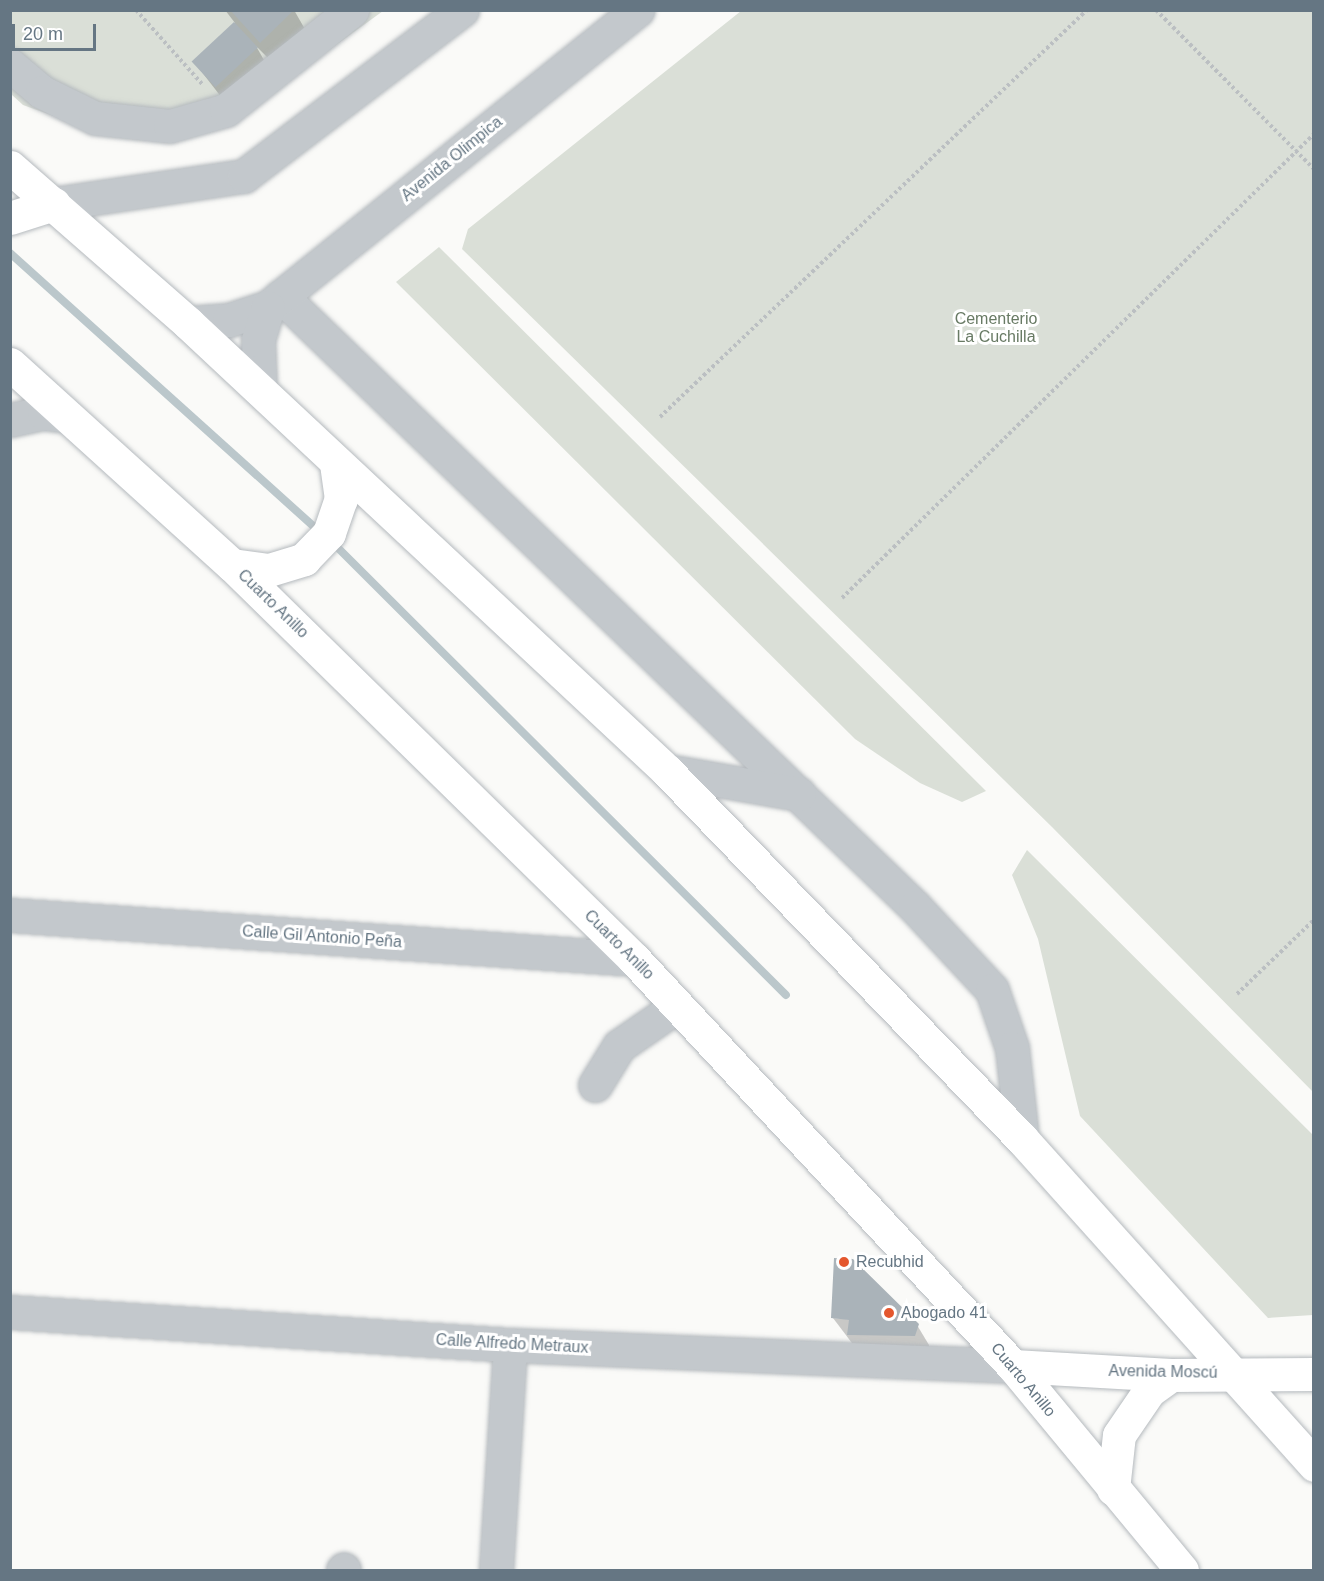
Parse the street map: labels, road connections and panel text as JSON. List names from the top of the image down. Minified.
{"streets":{"main road":["Cuarto Anillo","Avenida Moscú"],"street":["Avenida Olimpica","Calle Gil Antonio Peña","Calle Alfredo Metraux"]},"crossings":[["Cuarto Anillo","Calle Gil Antonio Peña"],["Cuarto Anillo","Calle Alfredo Metraux"],["Cuarto Anillo","Avenida Moscú"],["Calle Alfredo Metraux","Avenida Moscú"]],"parks":["Cementerio La Cuchilla"],"places":["Recubhid","Abogado 41"],"scale_bar":"20 m"}
